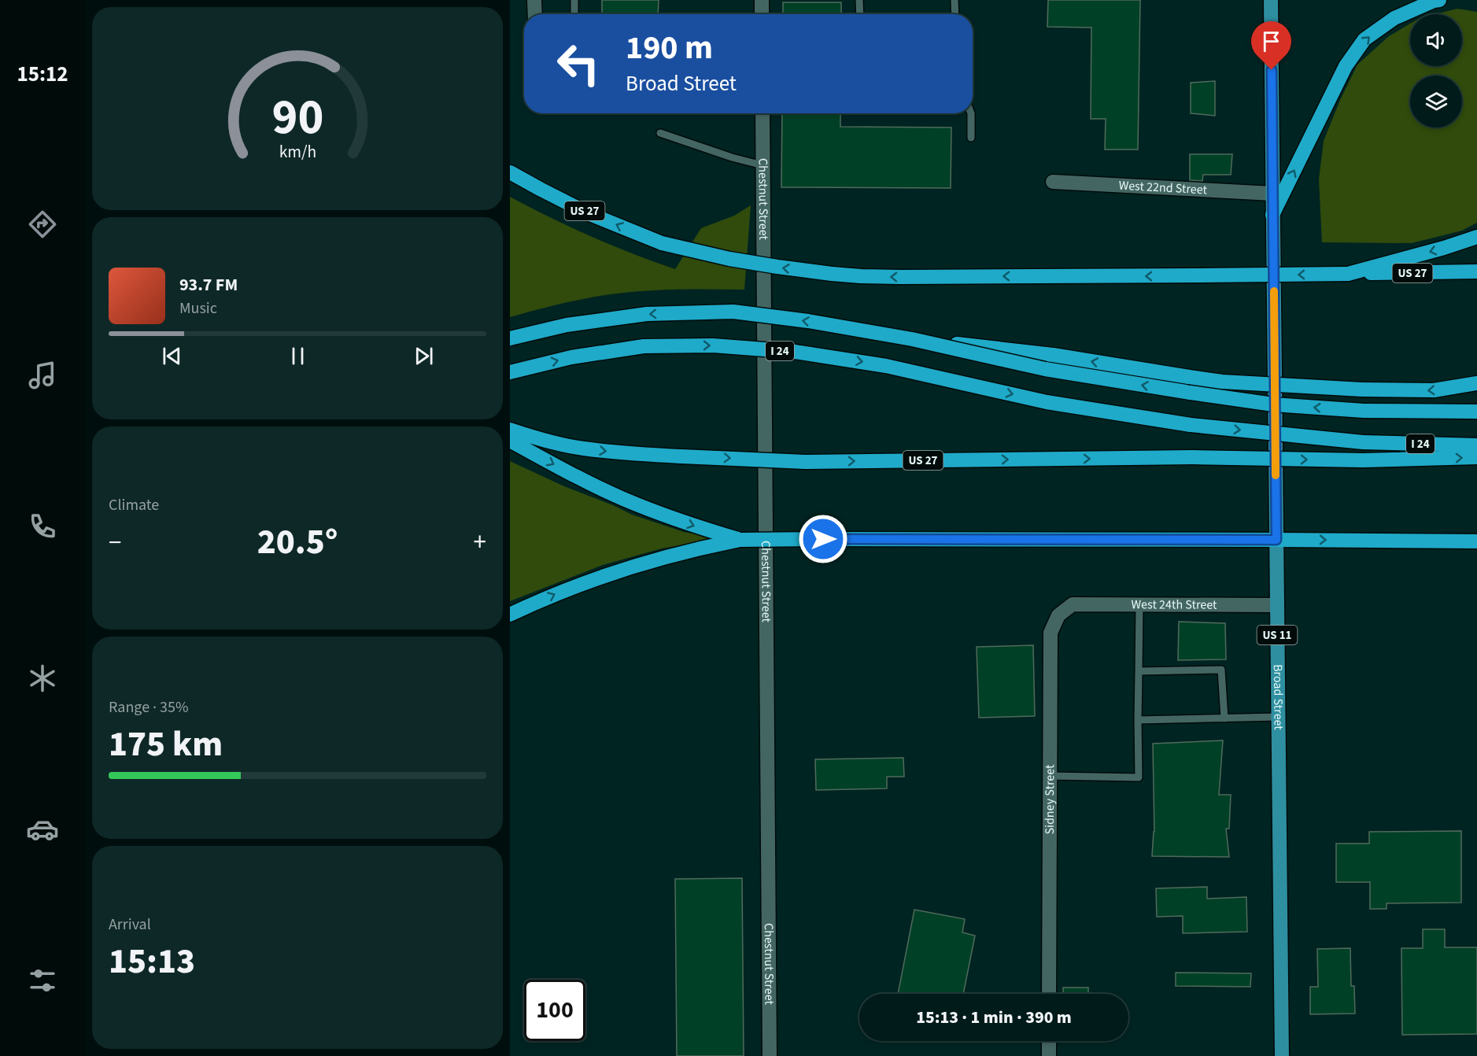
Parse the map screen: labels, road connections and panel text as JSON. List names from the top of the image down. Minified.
{"streets":{"highway":["US 27","I 24"],"main road":["US 11","Broad Street"],"street":["West 22nd Street","Chestnut Street","West 24th Street","Sidney Street"]},"crossings":[["West 22nd Street","Broad Street"],["West 24th Street","Broad Street"],["West 24th Street","Sidney Street"]],"page":{"tabs":"15:12","turn":["190 m","Broad Street"],"song":["93.7 FM","Music"],"tile":["Climate",["Range · 35%","175 km"],["Arrival","15:13"]],"heat":["−","20.5°","+"],"limit":"100","trip":"15:13 · 1 min · 390 m","gauge":["90","km/h"]}}
